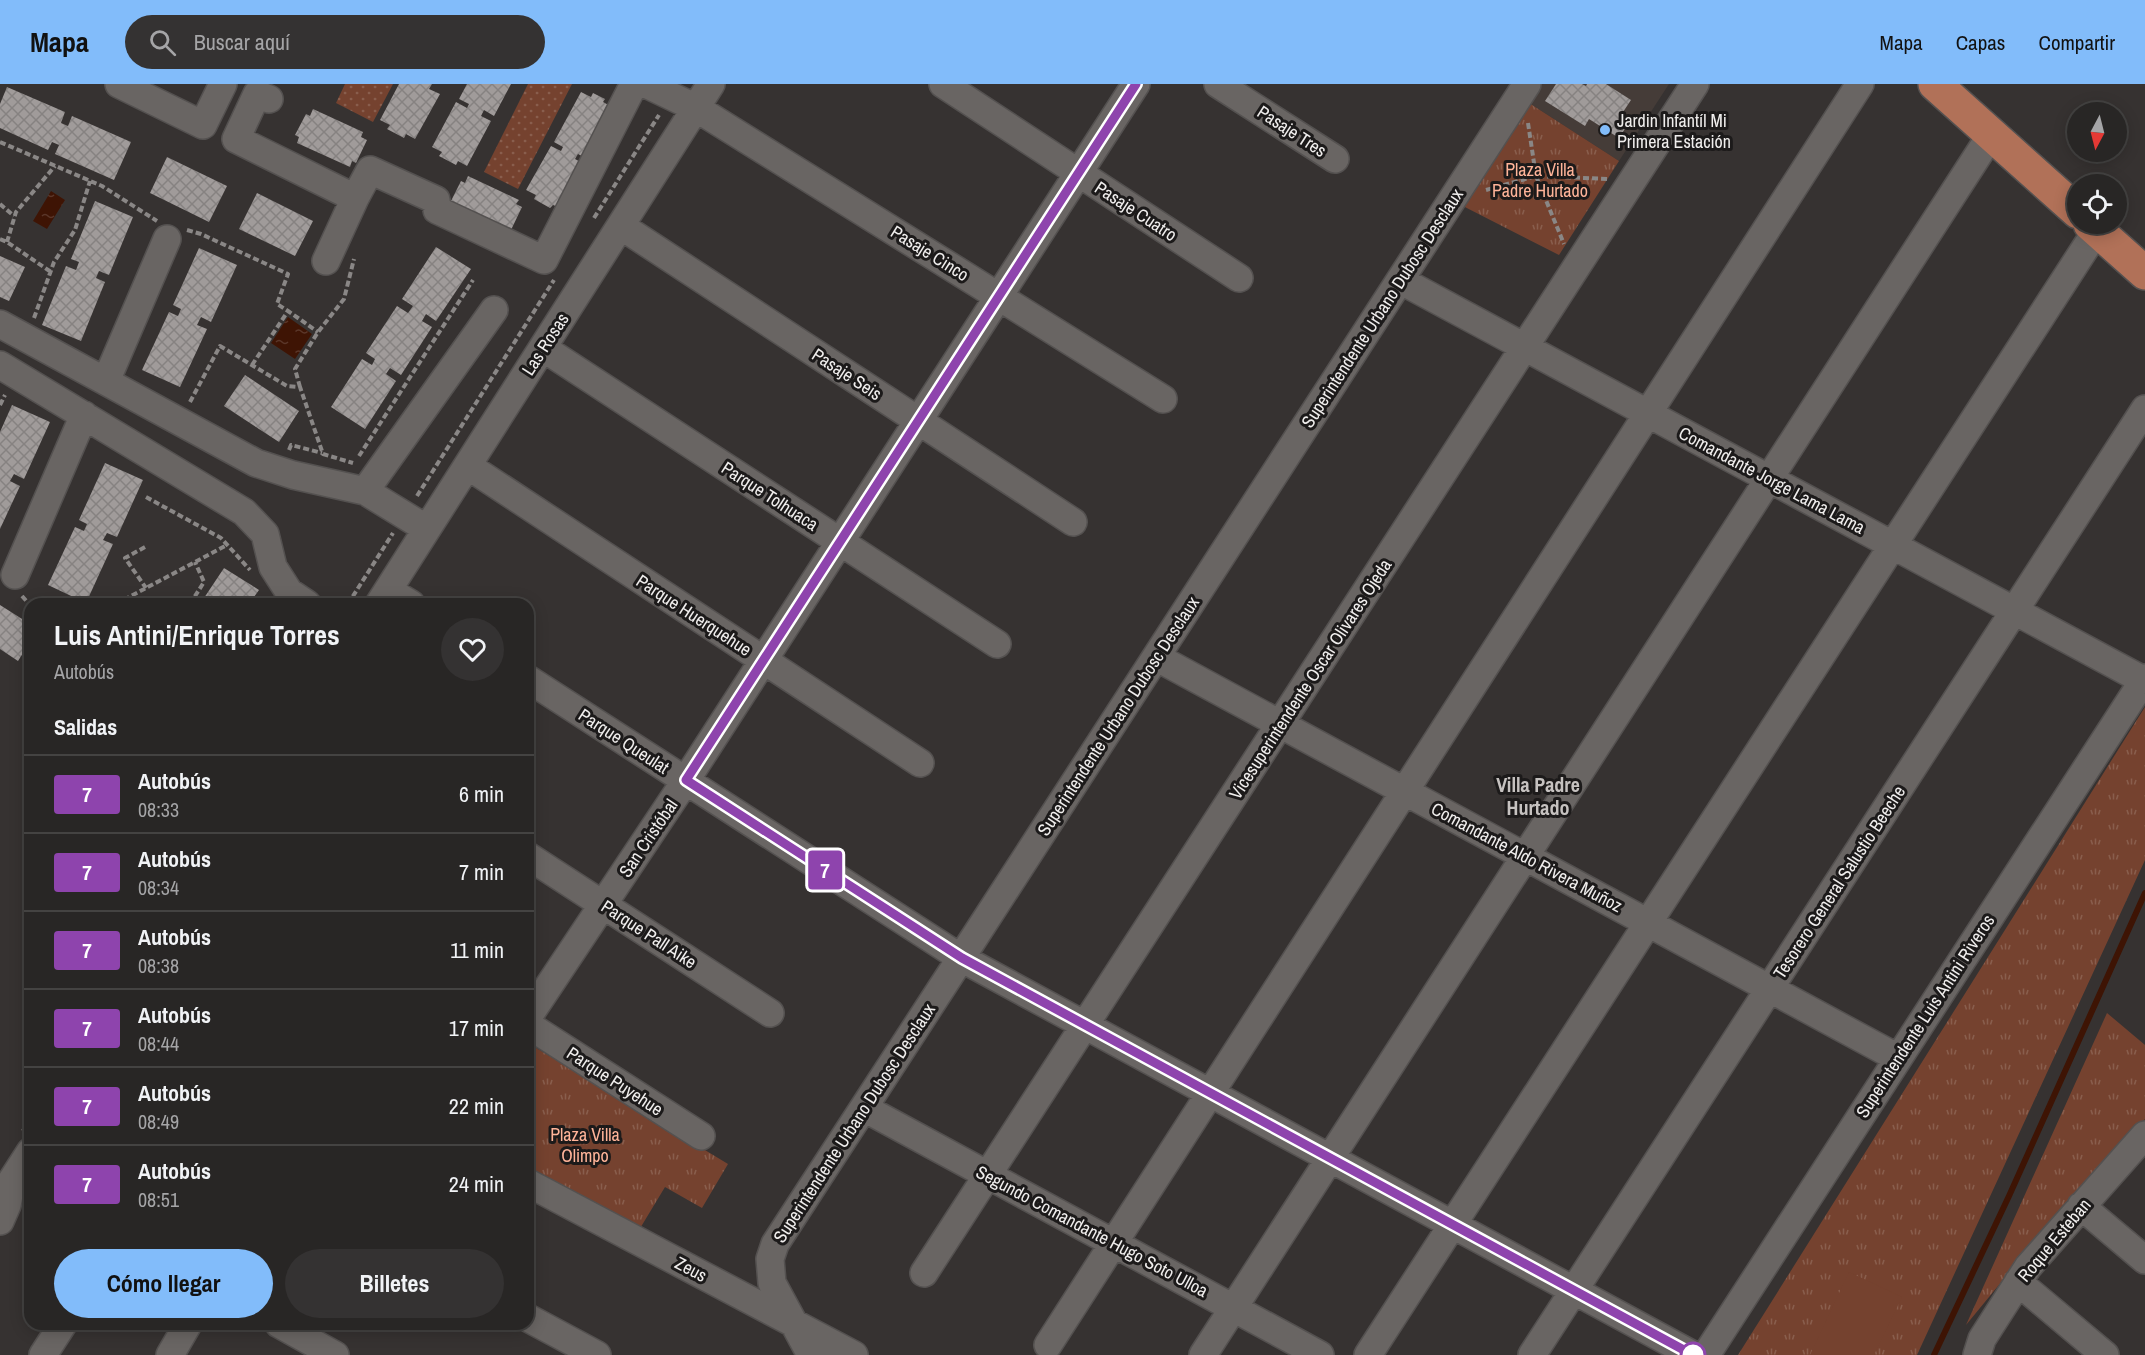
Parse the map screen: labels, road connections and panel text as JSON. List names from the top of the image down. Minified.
{"streets":{"street":["Pasaje Tres","Pasaje Cuatro","Pasaje Cinco","Superintendente Urbano Dubosc Desclaux","Las Rosas","Pasaje Seis","Comandante Jorge Lama Lama","Parque Tolhuaca","Parque Huerquehue","Vicesuperintendente Oscar Olivares Ojeda","Parque Queulat","San Cristóbal","Comandante Aldo Rivera Muñoz","Tesorero General Salustio Beeche","Parque Pall Aike","Superintendente Luis Antini Riveros","Parque Puyehue","Segundo Comandante Hugo Soto Ulloa","Roque Esteban","Zeus"]},"crossings":[["Pasaje Cuatro","San Cristóbal"],["Pasaje Cinco","Las Rosas"],["Pasaje Cinco","San Cristóbal"],["Superintendente Urbano Dubosc Desclaux","Comandante Jorge Lama Lama"],["Superintendente Urbano Dubosc Desclaux","Parque Queulat"],["Superintendente Urbano Dubosc Desclaux","Comandante Aldo Rivera Muñoz"],["Superintendente Urbano Dubosc Desclaux","Segundo Comandante Hugo Soto Ulloa"],["Superintendente Urbano Dubosc Desclaux","Zeus"],["Las Rosas","Pasaje Seis"],["Las Rosas","Parque Tolhuaca"],["Las Rosas","Parque Huerquehue"],["Pasaje Seis","San Cristóbal"],["Comandante Jorge Lama Lama","Vicesuperintendente Oscar Olivares Ojeda"],["Comandante Jorge Lama Lama","Tesorero General Salustio Beeche"],["Comandante Jorge Lama Lama","Superintendente Luis Antini Riveros"],["Parque Tolhuaca","San Cristóbal"],["Parque Huerquehue","San Cristóbal"],["Vicesuperintendente Oscar Olivares Ojeda","Parque Queulat"],["Vicesuperintendente Oscar Olivares Ojeda","Comandante Aldo Rivera Muñoz"],["Vicesuperintendente Oscar Olivares Ojeda","Segundo Comandante Hugo Soto Ulloa"],["Parque Queulat","San Cristóbal"],["Parque Queulat","Tesorero General Salustio Beeche"],["San Cristóbal","Parque Pall Aike"],["Comandante Aldo Rivera Muñoz","Tesorero General Salustio Beeche"],["Comandante Aldo Rivera Muñoz","Superintendente Luis Antini Riveros"]],"districts":["Villa Padre Hurtado"],"parks":["Plaza Villa Padre Hurtado","Plaza Villa Olimpo"],"places":["Jardin Infantíl Mi Primera Estación"],"lines":["bus line 7"],"north":"bottom","page":{"header":"Mapa","search":"Buscar aquí","nav":["Mapa","Capas","Compartir"],"on_map":"7","heading":[["Luis Antini/Enrique Torres","Autobús"],"Salidas"],"list":[{"mark":"7","name":"Autobús","note":"08:33","value":"6 min"},{"mark":"7","name":"Autobús","note":"08:34","value":"7 min"},{"mark":"7","name":"Autobús","note":"08:38","value":"11 min"},{"mark":"7","name":"Autobús","note":"08:44","value":"17 min"},{"mark":"7","name":"Autobús","note":"08:49","value":"22 min"},{"mark":"7","name":"Autobús","note":"08:51","value":"24 min"}],"buttons":["Cómo llegar","Billetes"]}}
